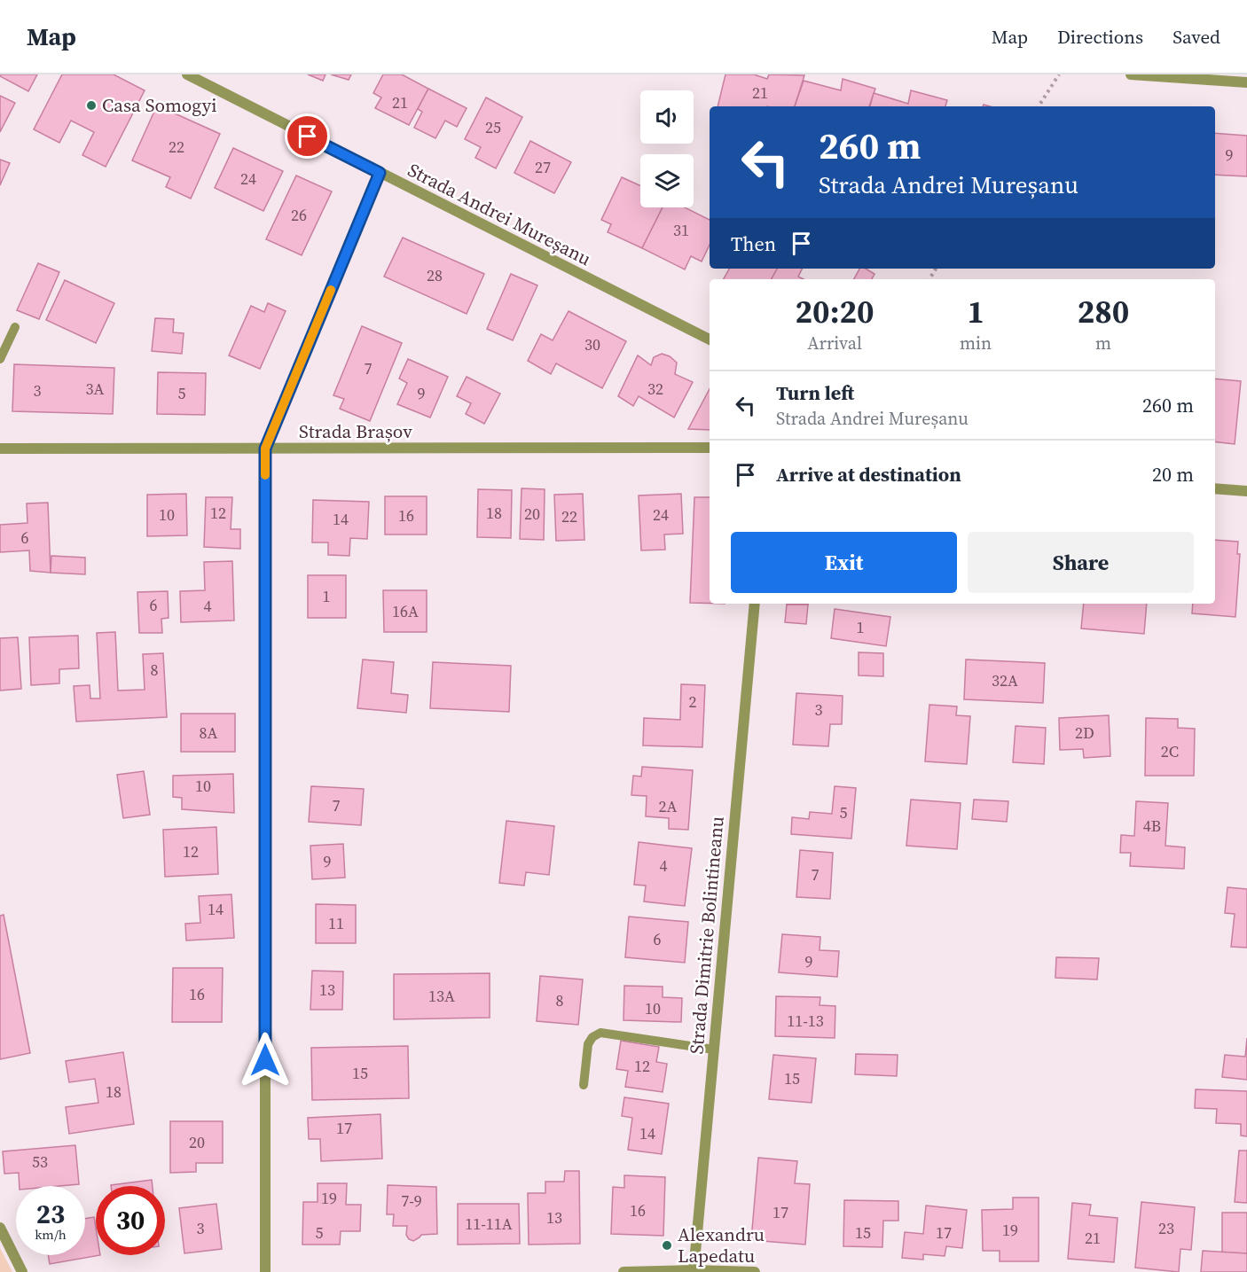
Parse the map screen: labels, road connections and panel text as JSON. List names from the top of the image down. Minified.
{"streets":{"street":["Strada Andrei Mureșanu","Strada Brașov","Strada Dimitrie Bolintineanu"]},"places":["Casa Somogyi","Alexandru Lapedatu"],"house_numbers":["21","21","25","22","9","27","24","26","31","28","30","7","3A","32","3","5","9","12","18","20","10","24","16","22","14","6","1","6","4","16A","1","8","32A","2","3","8A","2D","2C","10","7","2A","5","4B","12","9","4","7","14","11","6","9","13","16","13A","8","10","11-13","12","15","15","18","17","14","20","53","19","7-9","16","17","13","11-11A","3","23","19","5","15","17","21"],"page":{"header":"Map","nav":["Map","Directions","Saved"],"turn":["260 m","Strada Andrei Mureșanu"],"then":"Then","eta":["20:20","Arrival","1","min","280","m"],"list":[{"name":"Turn left","note":"Strada Andrei Mureșanu","value":"260 m"},{"name":"Arrive at destination","value":"20 m"}],"buttons":["Exit","Share"],"speed":"23 km/h","limit":"30"}}
